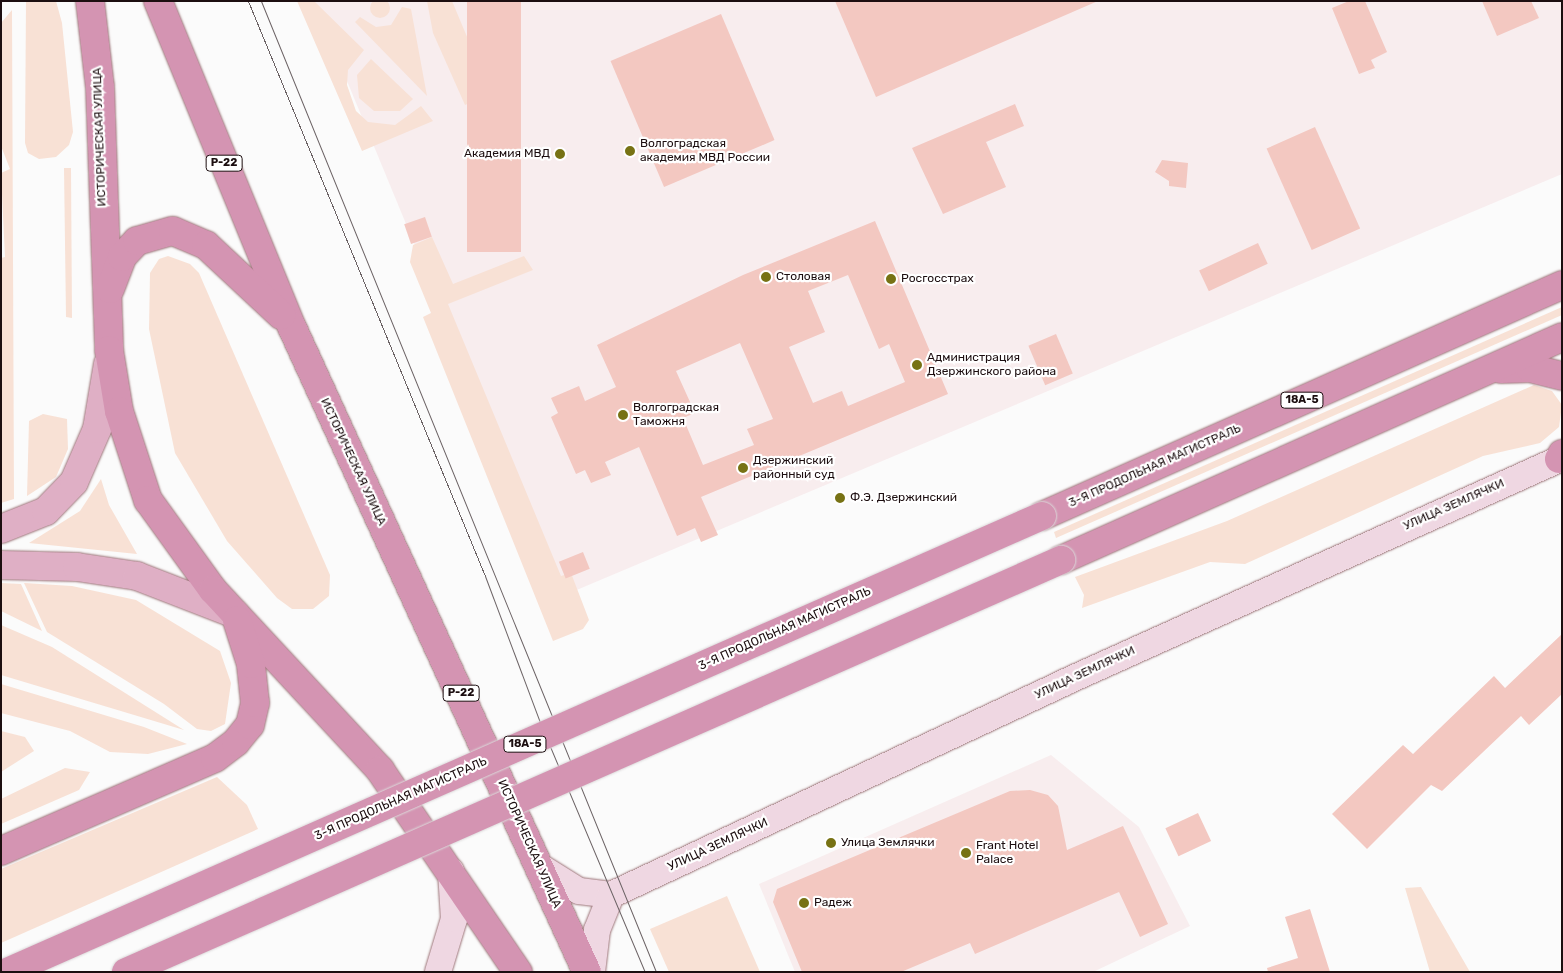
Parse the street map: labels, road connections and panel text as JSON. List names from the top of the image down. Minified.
{"streets":{"highway":["ИСТОРИЧЕСКАЯ УЛИЦА","Р-22","18А-5","3-Я ПРОДОЛЬНАЯ МАГИСТРАЛЬ"],"main road":["УЛИЦА ЗЕМЛЯЧКИ"]},"crossings":[["ИСТОРИЧЕСКАЯ УЛИЦА","Р-22"]],"places":["Волгоградская академия МВД России","Академия МВД","Столовая","Росгосстрах","Администрация Дзержинского района","Волгоградская Таможня","Дзержинский районный суд","Ф.Э. Дзержинский","Улица Землячки","Frant Hotel Palace","Радеж"]}
